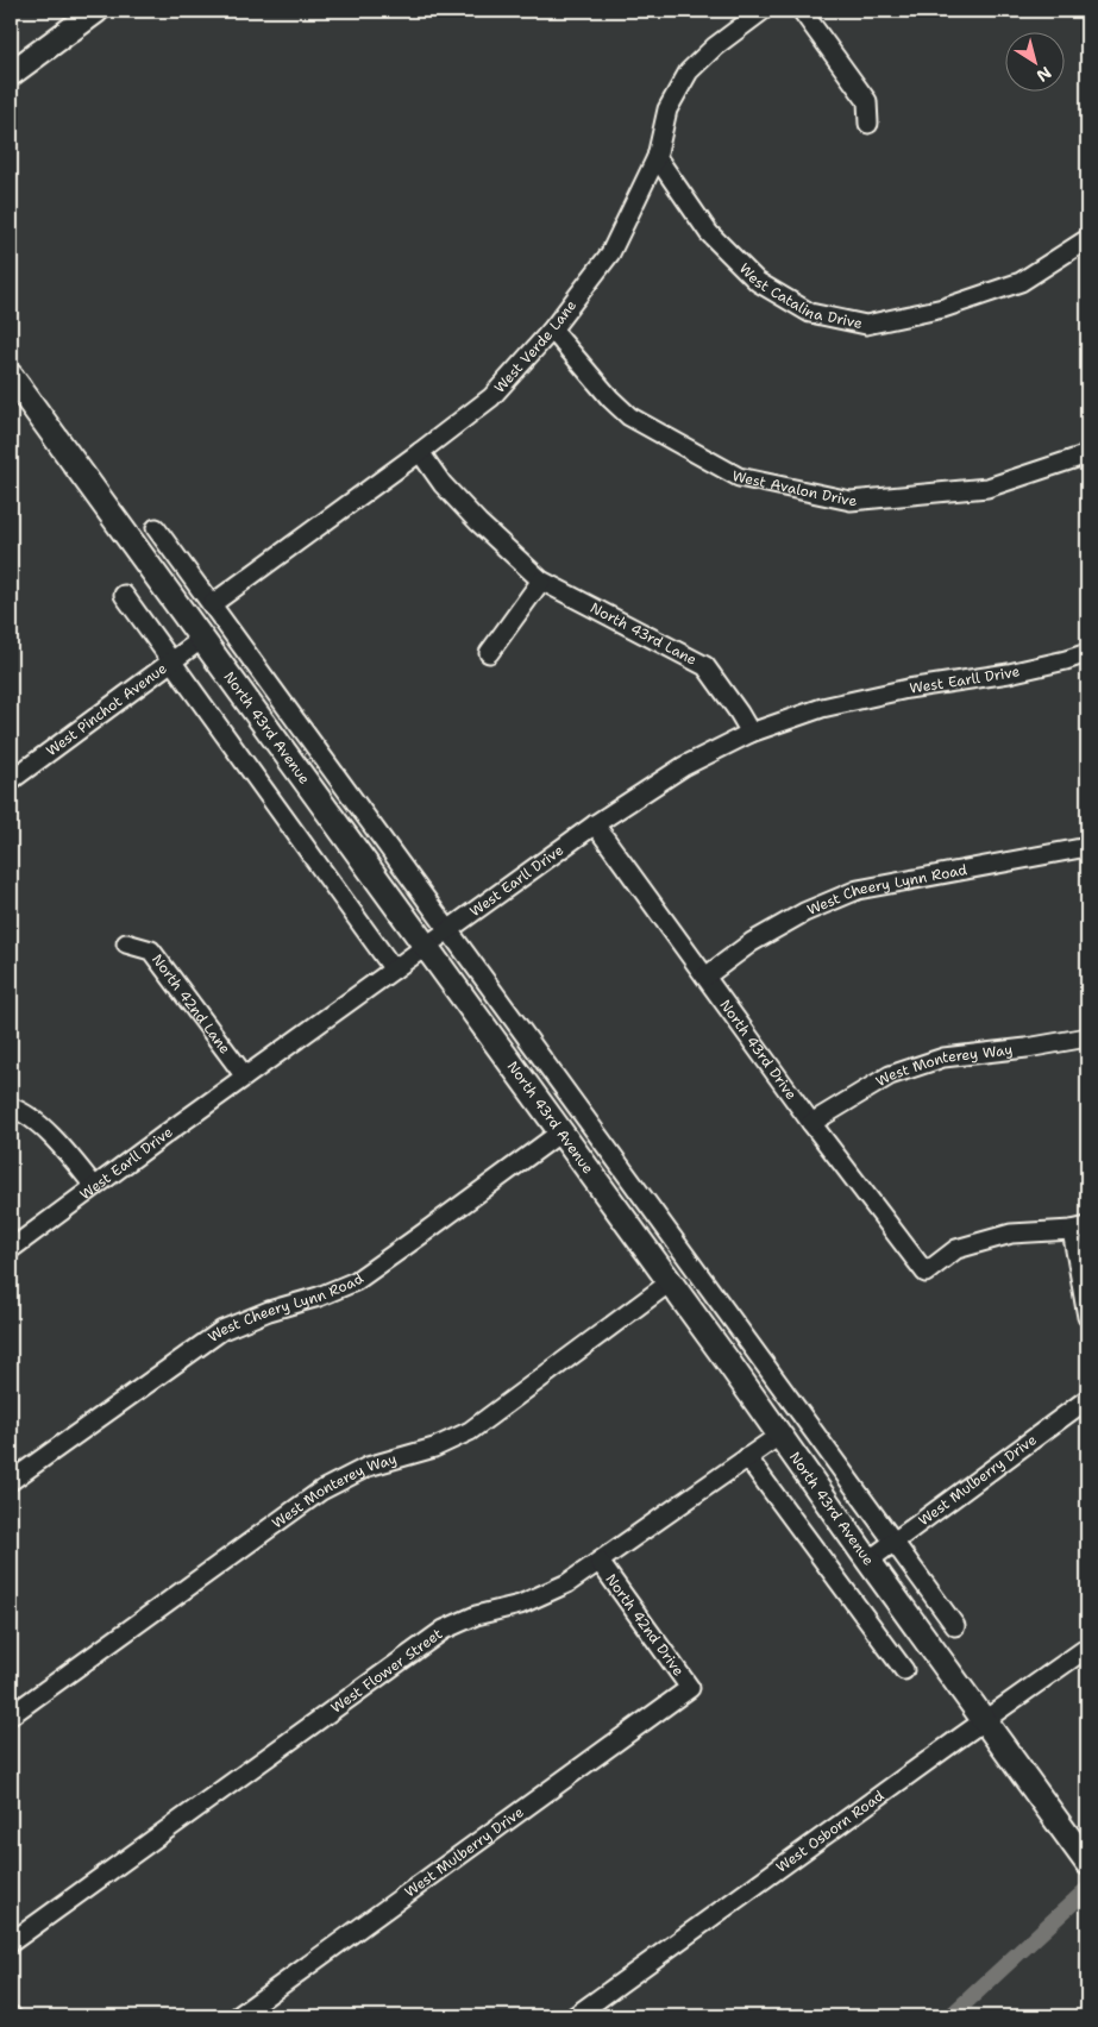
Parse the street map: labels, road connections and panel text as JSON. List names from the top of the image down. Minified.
{"streets":{"main road":["North 43rd Avenue"],"street":["West Catalina Drive","West Verde Lane","West Avalon Drive","North 43rd Lane","West Earll Drive","West Pinchot Avenue","West Cheery Lynn Road","North 42nd Lane","North 43rd Drive","West Monterey Way","West Mulberry Drive","North 42nd Drive","West Flower Street","West Osborn Road"]},"crossings":[["West Catalina Drive","West Verde Lane"],["West Verde Lane","West Avalon Drive"],["West Verde Lane","North 43rd Lane"],["West Verde Lane","North 43rd Avenue"],["North 43rd Lane","West Earll Drive"],["West Earll Drive","North 43rd Avenue"],["West Earll Drive","North 42nd Lane"],["West Earll Drive","North 43rd Drive"],["West Pinchot Avenue","North 43rd Avenue"],["North 43rd Avenue","West Cheery Lynn Road"],["North 43rd Avenue","West Monterey Way"],["North 43rd Avenue","West Mulberry Drive"],["North 43rd Avenue","West Flower Street"],["North 43rd Avenue","West Osborn Road"],["West Cheery Lynn Road","North 43rd Drive"],["North 43rd Drive","West Monterey Way"],["West Mulberry Drive","North 42nd Drive"],["North 42nd Drive","West Flower Street"]],"north":"bottom right"}
